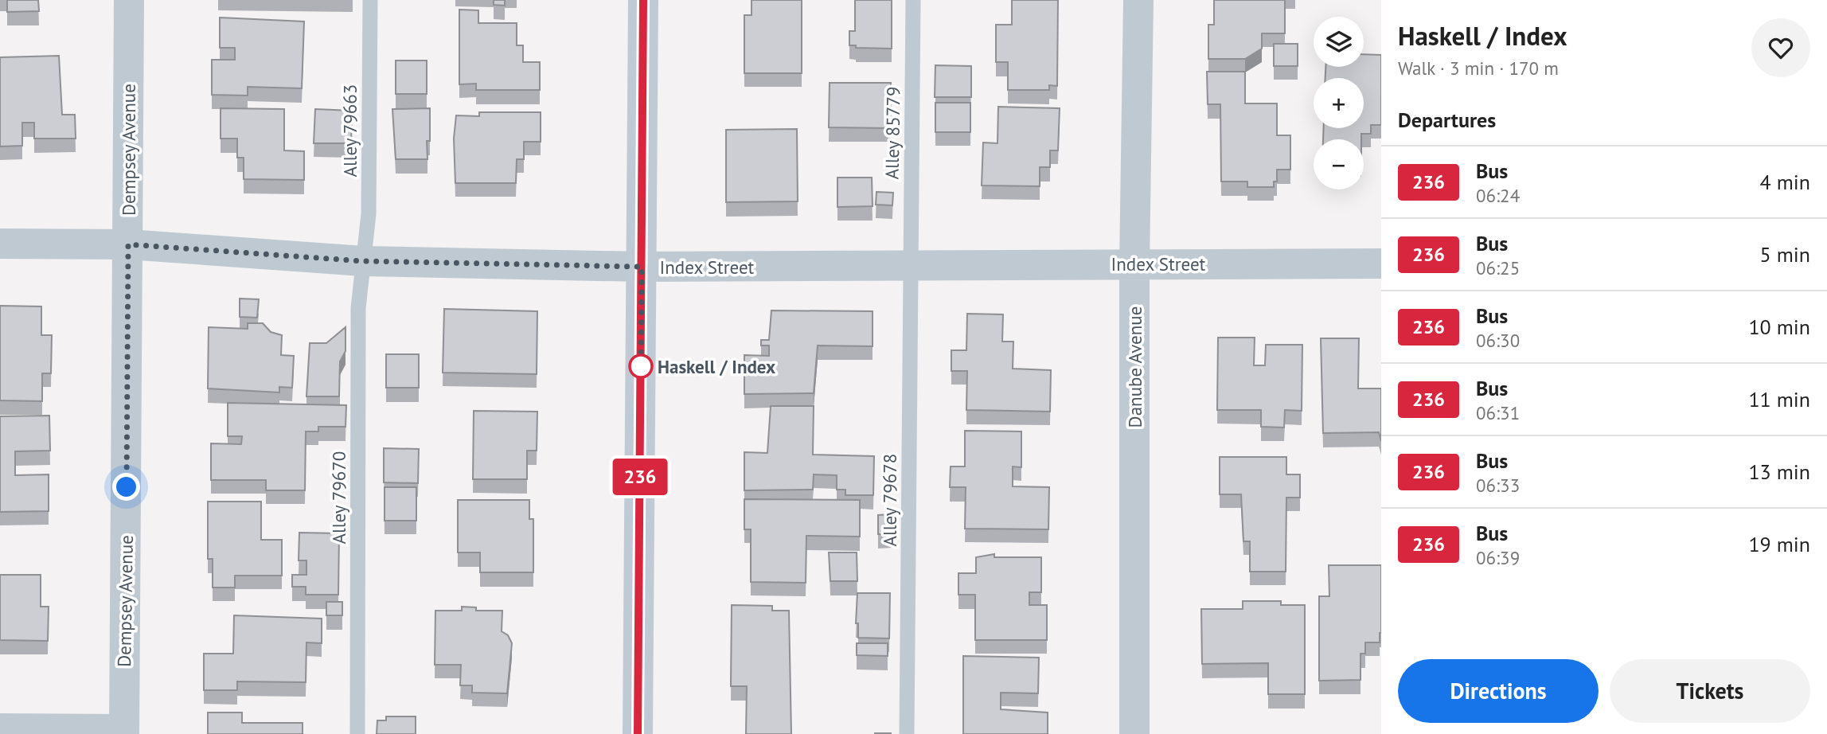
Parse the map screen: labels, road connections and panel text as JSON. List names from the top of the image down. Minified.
{"streets":{"street":["Dempsey Avenue","Index Street","Danube Avenue"],"lane":["Alley 79663","Alley 85779","Alley 79670","Alley 79678"]},"crossings":[["Alley 79663","Index Street"],["Alley 79663","Alley 79670"],["Alley 85779","Index Street"],["Alley 85779","Alley 79678"],["Dempsey Avenue","Index Street"],["Index Street","Danube Avenue"],["Index Street","Alley 79670"],["Index Street","Alley 79678"]],"places":["Haskell / Index"],"lines":["bus line 236"],"page":{"on_map":"236","heading":[["Haskell / Index","Walk · 3 min · 170 m"],"Departures"],"map_buttons":["+","−"],"list":[{"mark":"236","name":"Bus","note":"06:24","value":"4 min"},{"mark":"236","name":"Bus","note":"06:25","value":"5 min"},{"mark":"236","name":"Bus","note":"06:30","value":"10 min"},{"mark":"236","name":"Bus","note":"06:31","value":"11 min"},{"mark":"236","name":"Bus","note":"06:33","value":"13 min"},{"mark":"236","name":"Bus","note":"06:39","value":"19 min"}],"buttons":["Directions","Tickets"]}}
